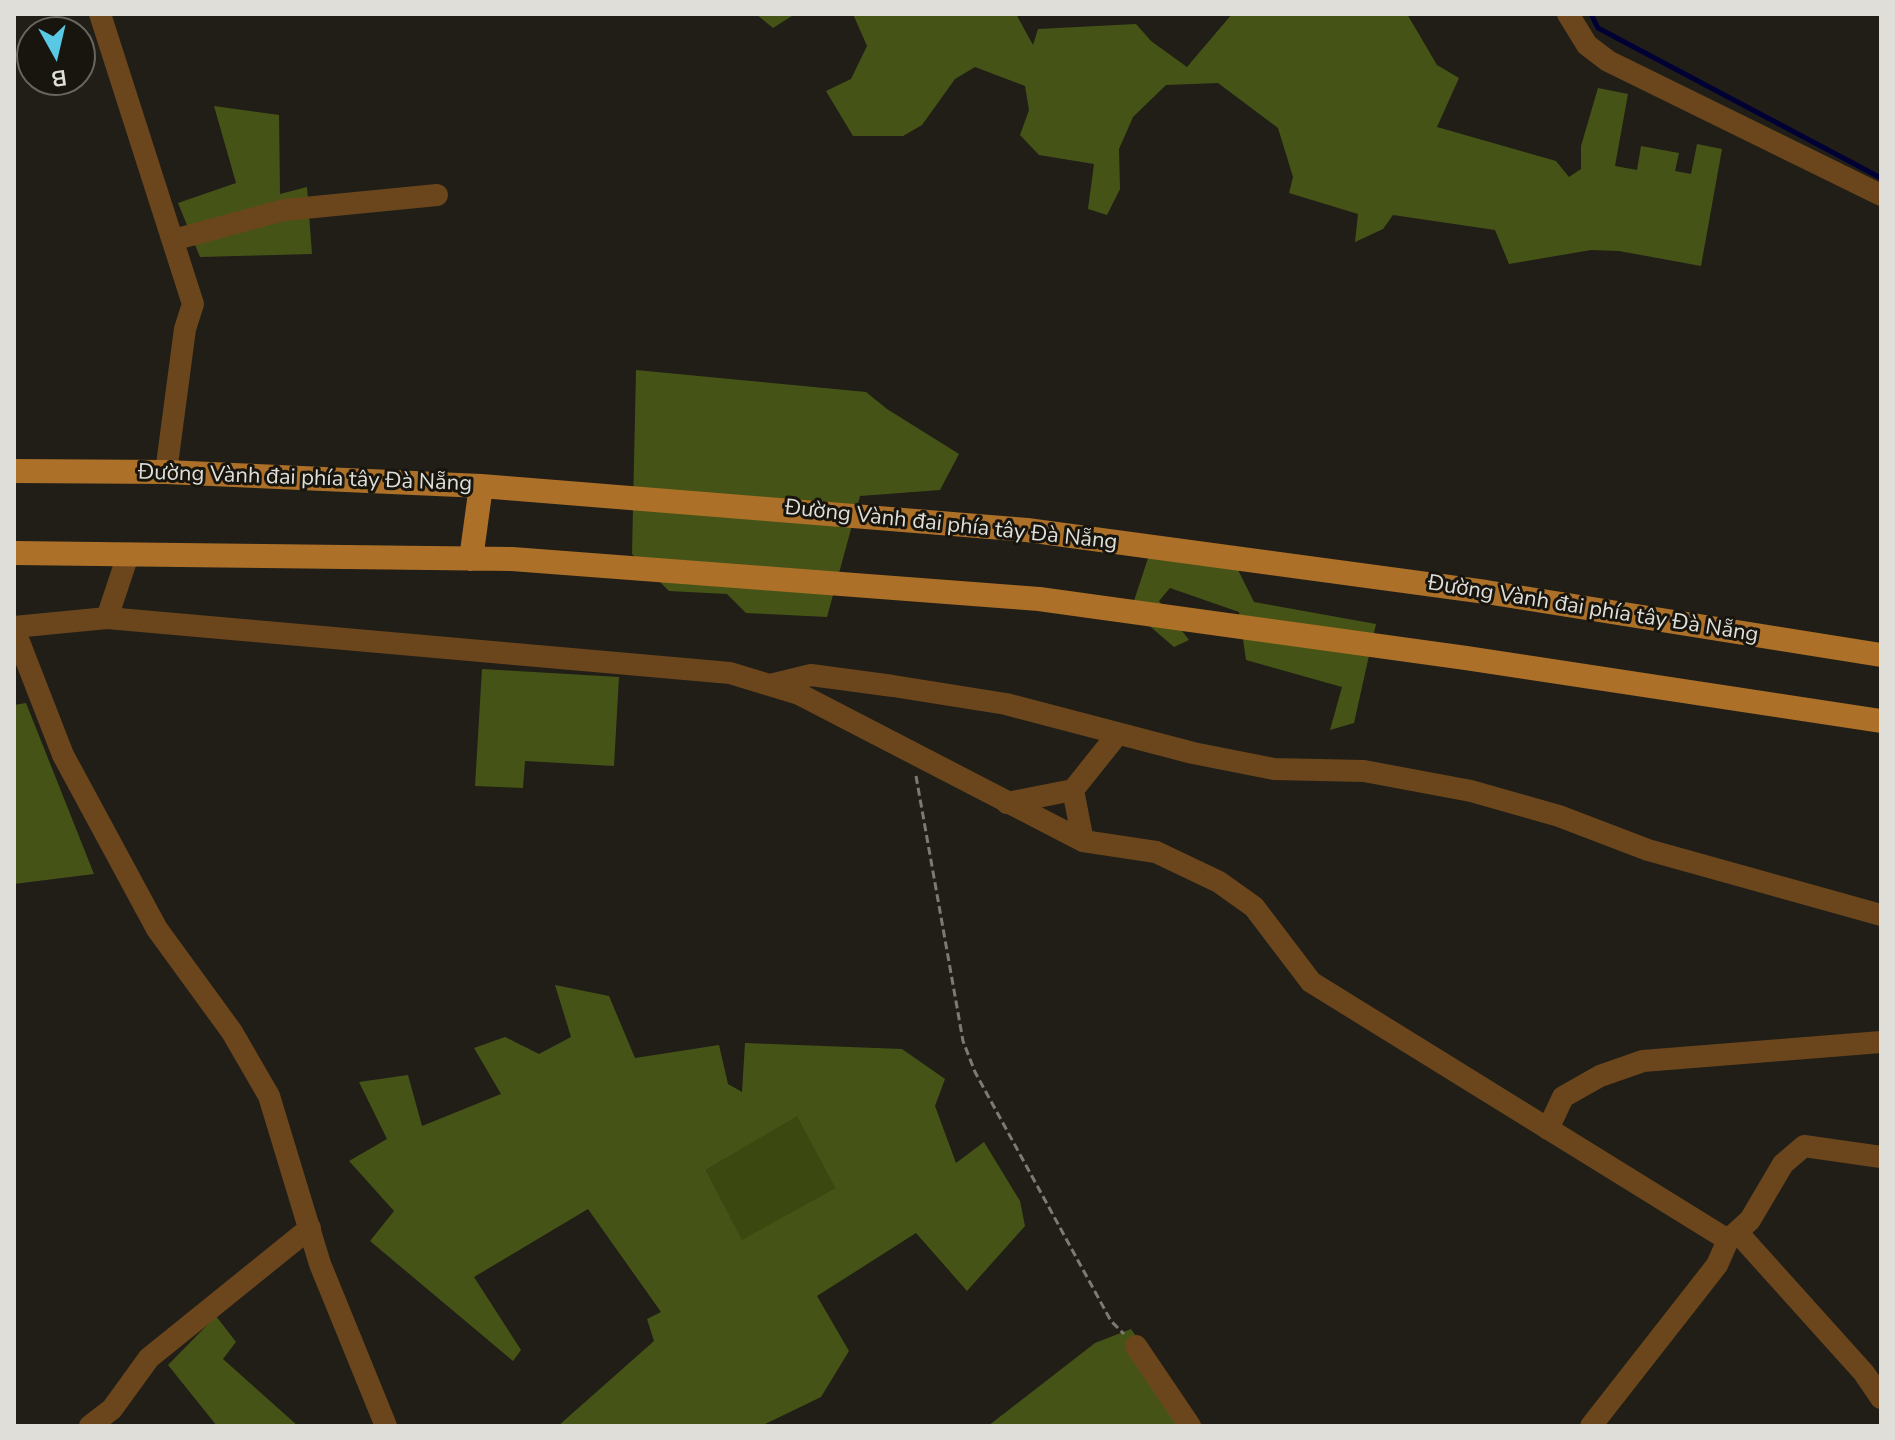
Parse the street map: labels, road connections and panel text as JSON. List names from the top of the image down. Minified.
{"streets":{"main road":["Đường Vành đai phía tây Đà Nẵng"]},"north":"bottom"}
